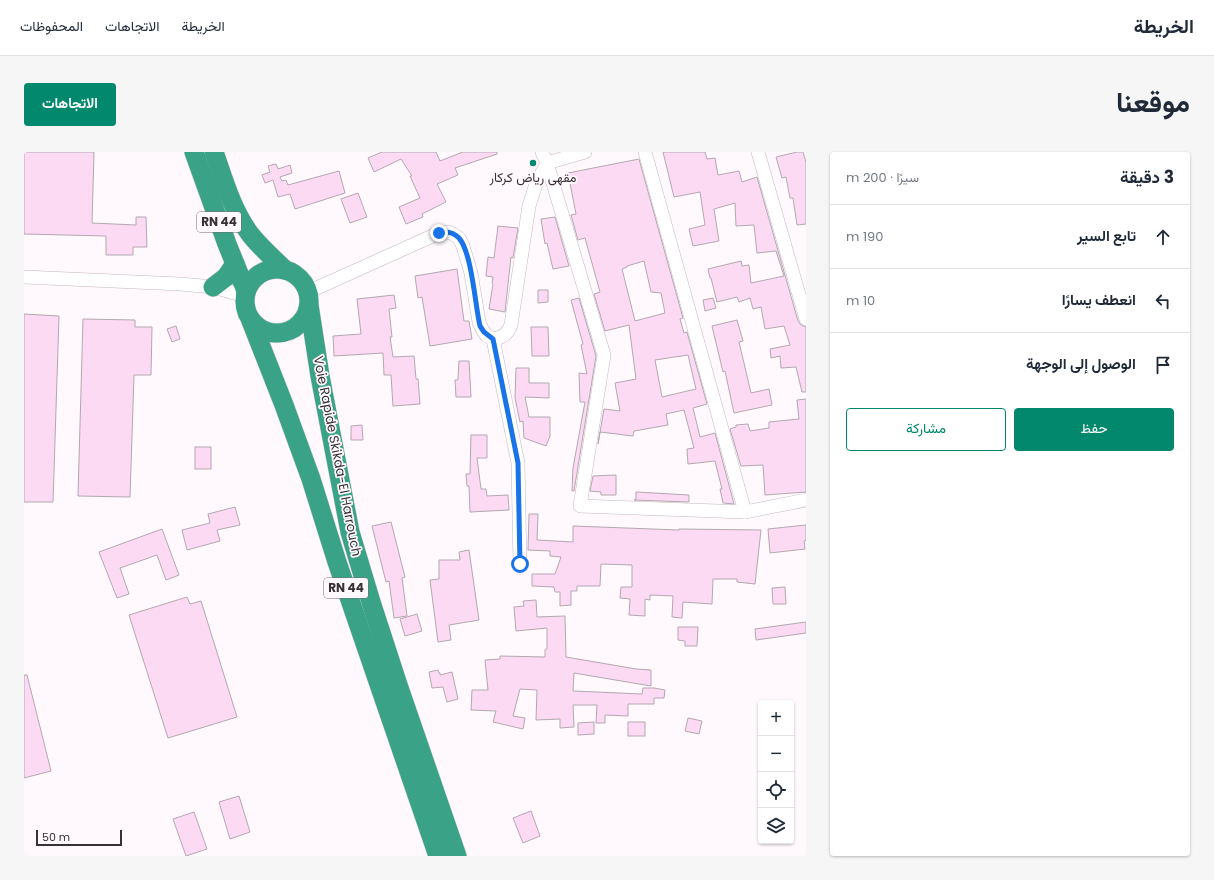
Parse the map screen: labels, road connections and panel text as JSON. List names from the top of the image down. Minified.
{"streets":{"highway":["RN 44","Voie Rapide Skikda-El Harrouch"]},"places":["مقهى رياض كركار"],"scale_bar":"50 m","page":{"header":"الخريطة","nav":["الخريطة","الاتجاهات","المحفوظات"],"title":"موقعنا","buttons":["الاتجاهات",["حفظ","مشاركة"]],"heading":["3 دقيقة","سيرًا · 200 m"],"list":[["تابع السير","190 m"],["انعطف يسارًا","10 m"],"الوصول إلى الوجهة"],"map_buttons":["+","−"],"scale":"50 m"}}
